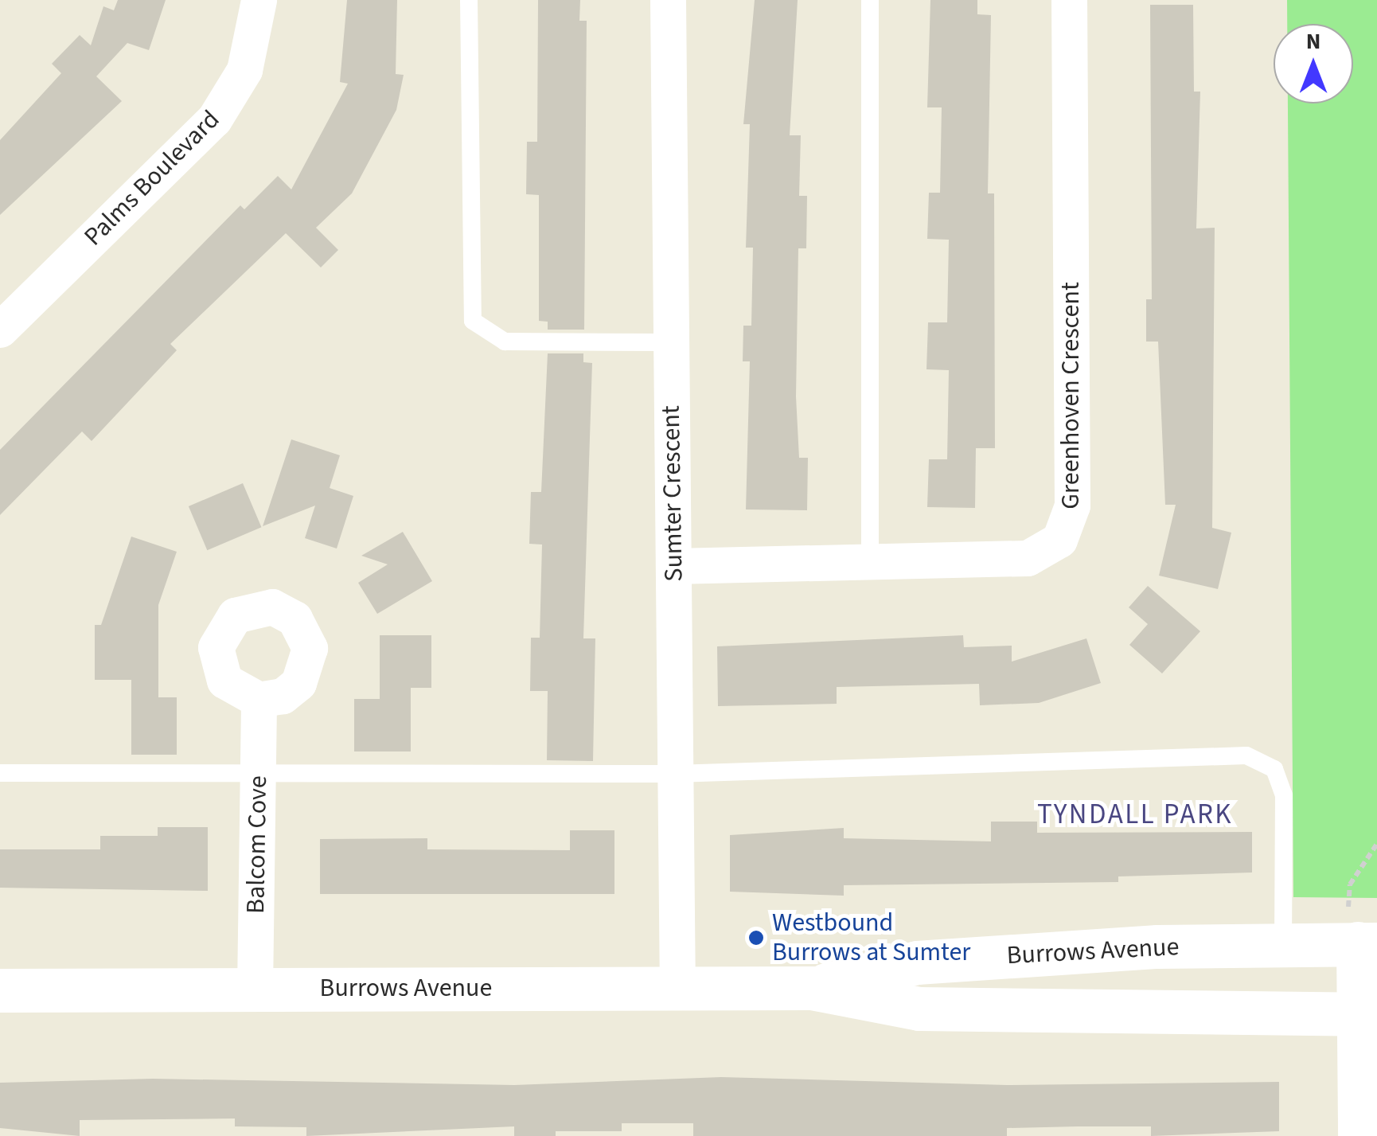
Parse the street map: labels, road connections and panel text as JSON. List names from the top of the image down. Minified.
{"streets":{"street":["Palms Boulevard","Greenhoven Crescent","Sumter Crescent","Balcom Cove","Burrows Avenue"]},"crossings":[["Greenhoven Crescent","Sumter Crescent"],["Sumter Crescent","Burrows Avenue"],["Balcom Cove","Burrows Avenue"]],"districts":["TYNDALL PARK"],"places":["Westbound Burrows at Sumter"],"north":"top"}
